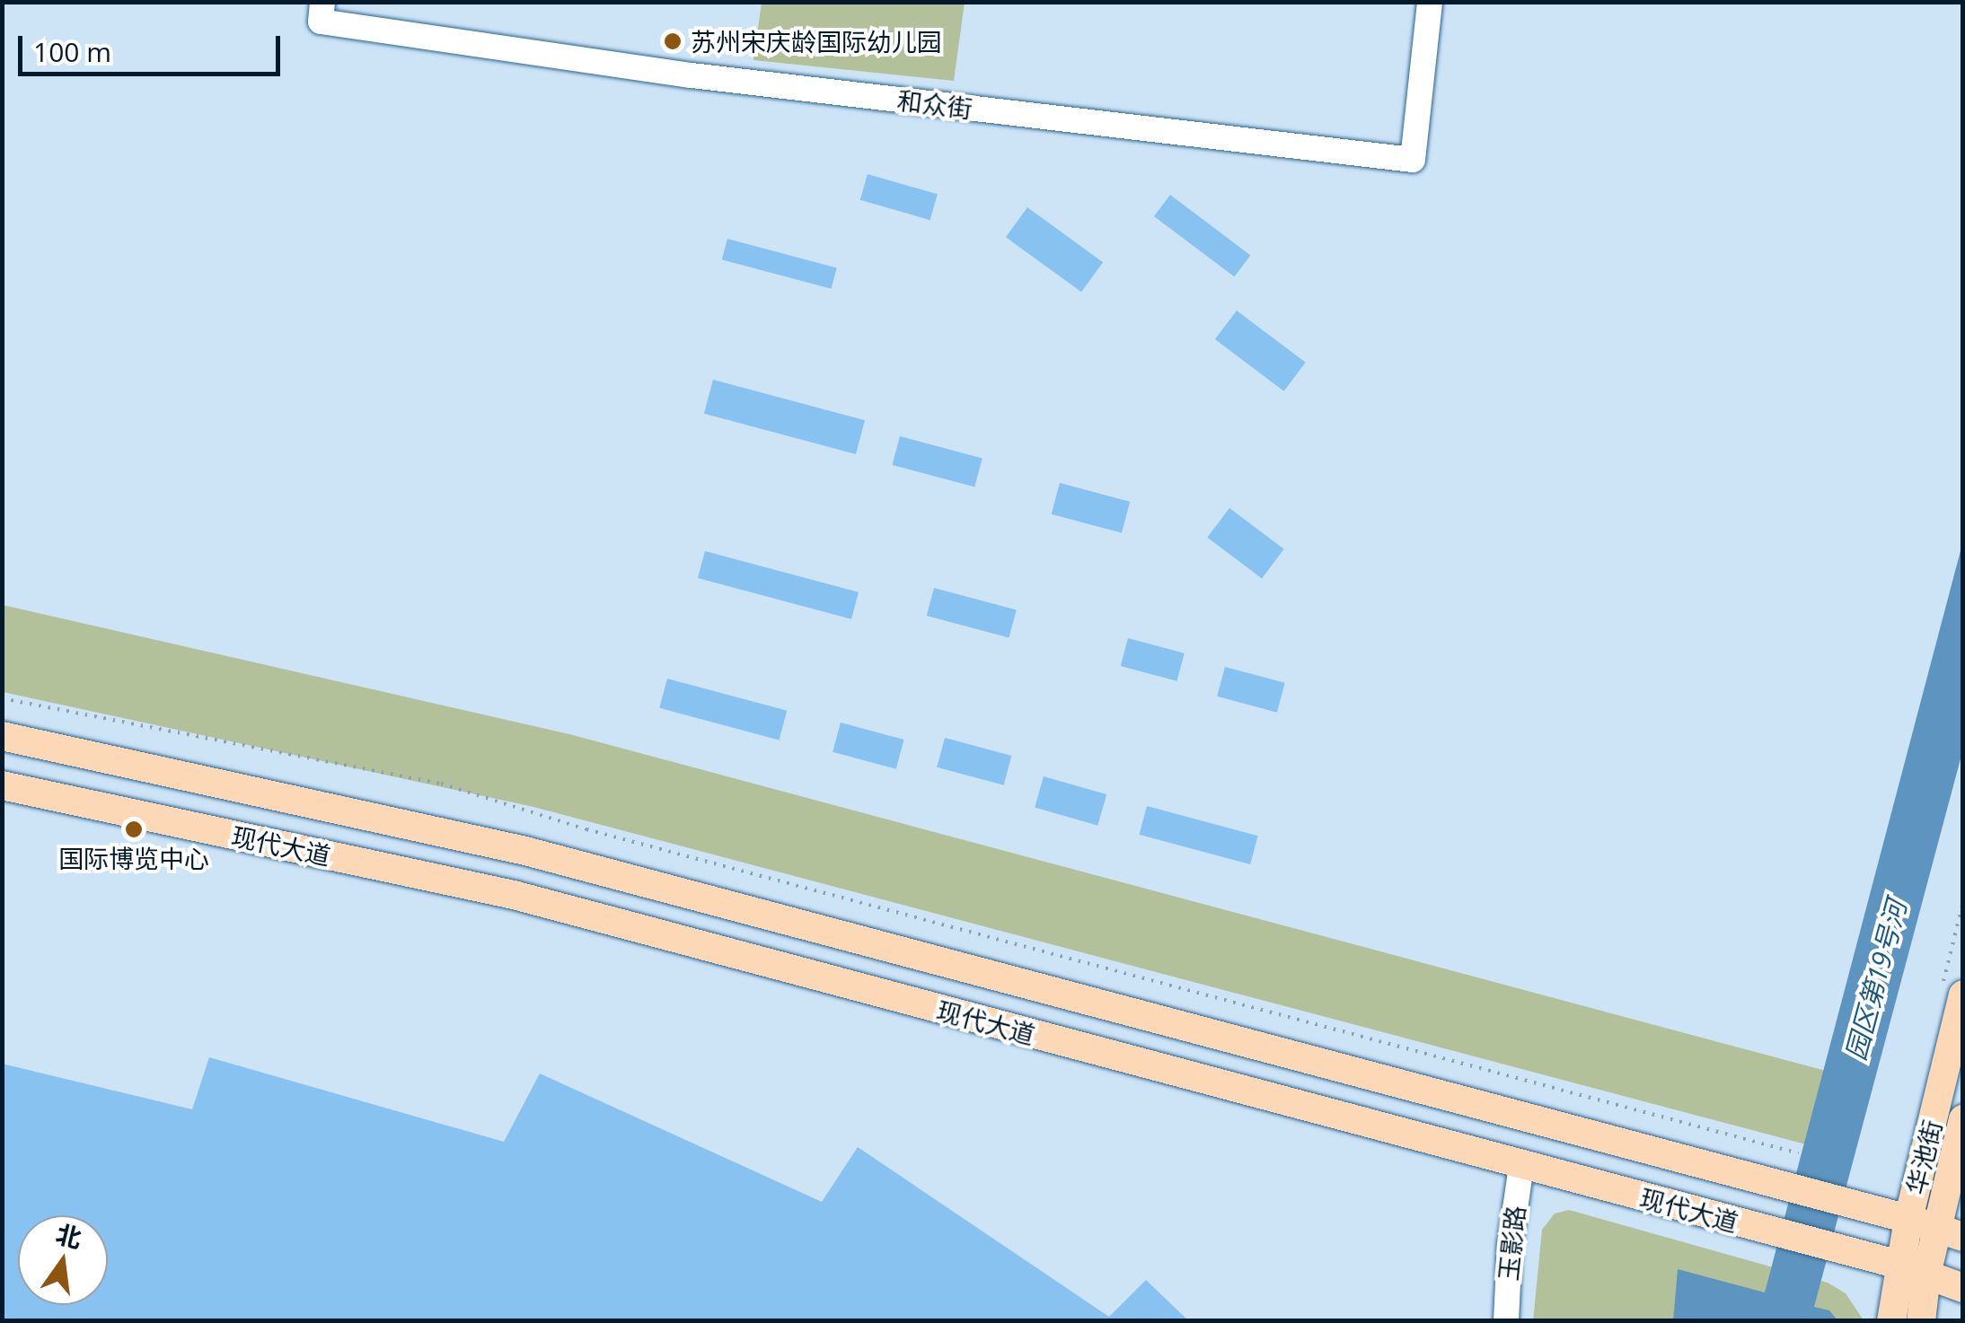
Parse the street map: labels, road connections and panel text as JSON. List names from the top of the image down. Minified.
{"streets":{"main road":["现代大道","华池街"],"street":["和众街","玉影路"]},"crossings":[["现代大道","华池街"],["现代大道","玉影路"]],"water":["园区第19号河"],"places":["苏州宋庆龄国际幼儿园","国际博览中心"],"scale_bar":"100 m","north":"top"}
